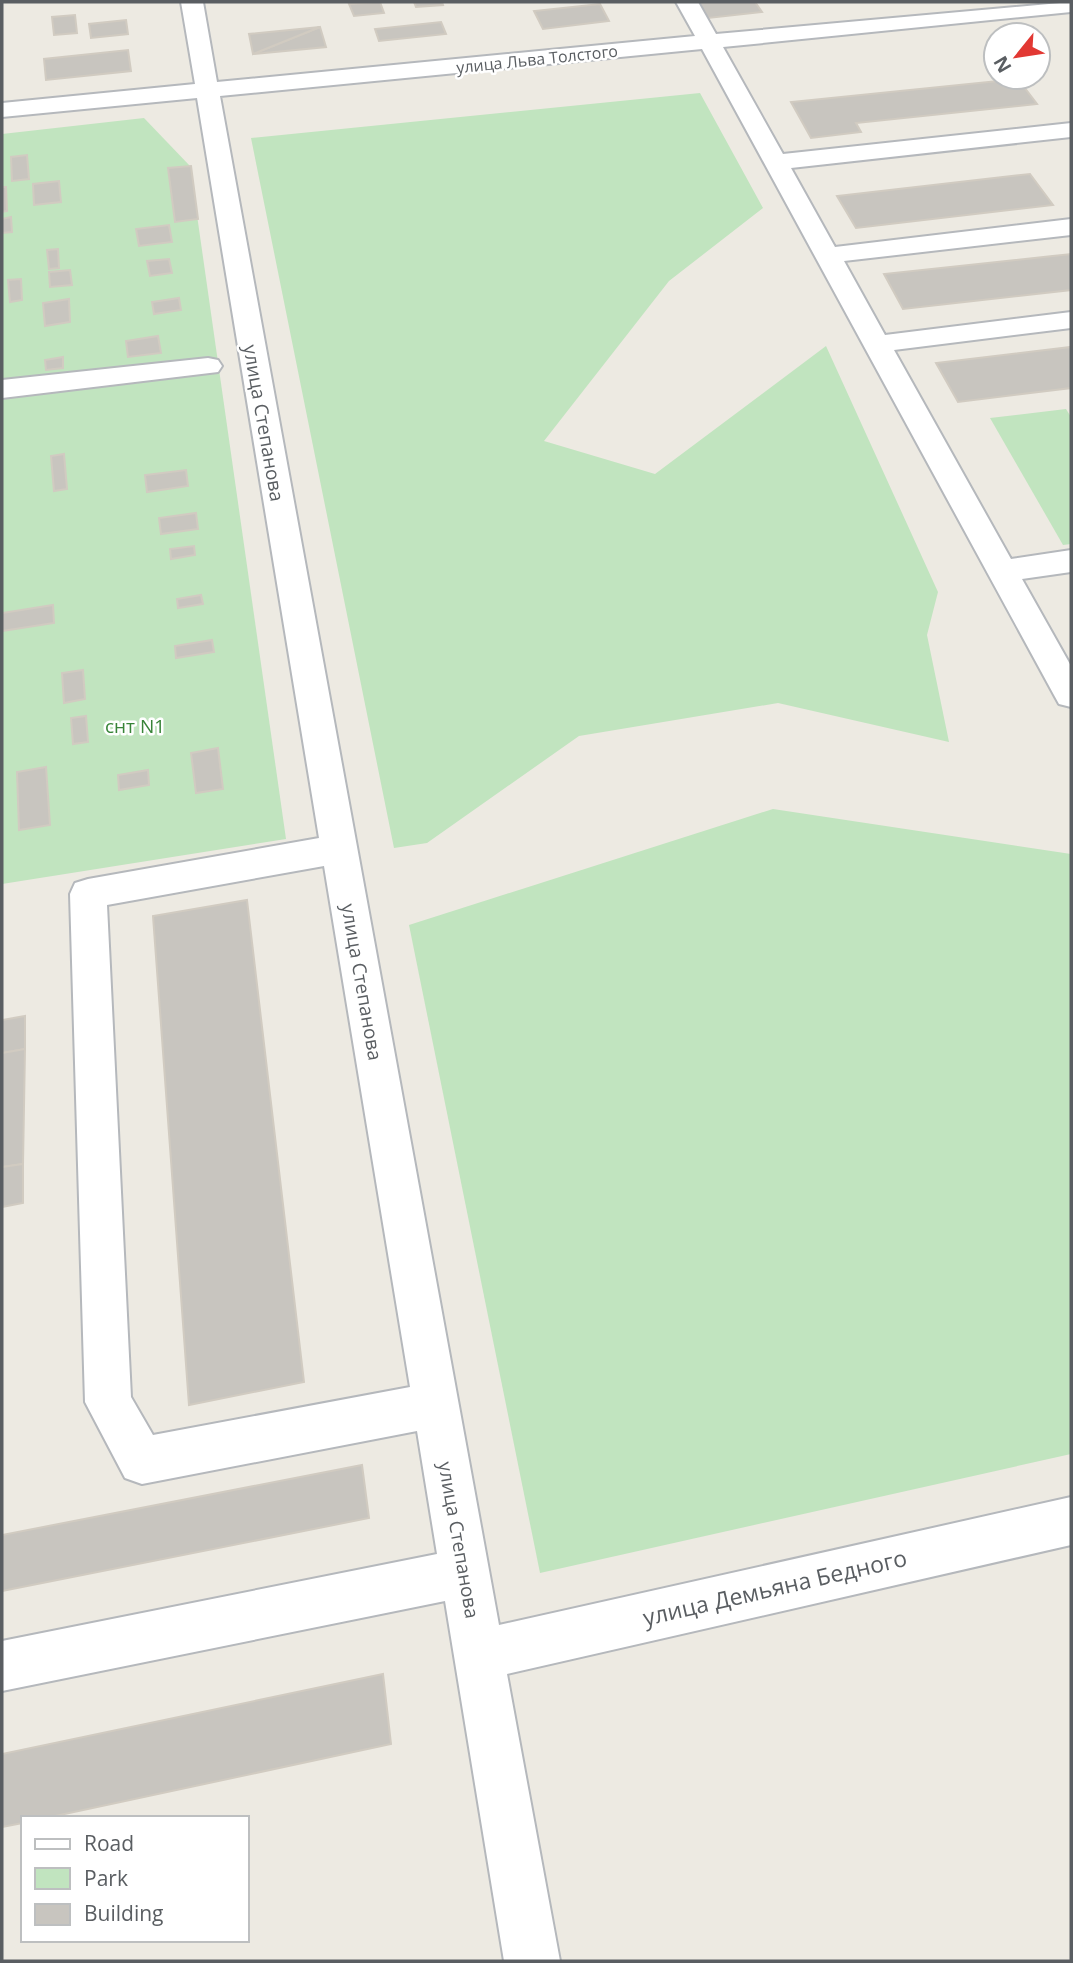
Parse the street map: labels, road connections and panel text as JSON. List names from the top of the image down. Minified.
{"streets":{"street":["улица Льва Толстого","улица Степанова","улица Демьяна Бедного"]},"crossings":[["улица Льва Толстого","улица Степанова"],["улица Степанова","улица Демьяна Бедного"]],"parks":["снт N1"],"legend":["Road","Park","Building"],"north":"bottom left"}
